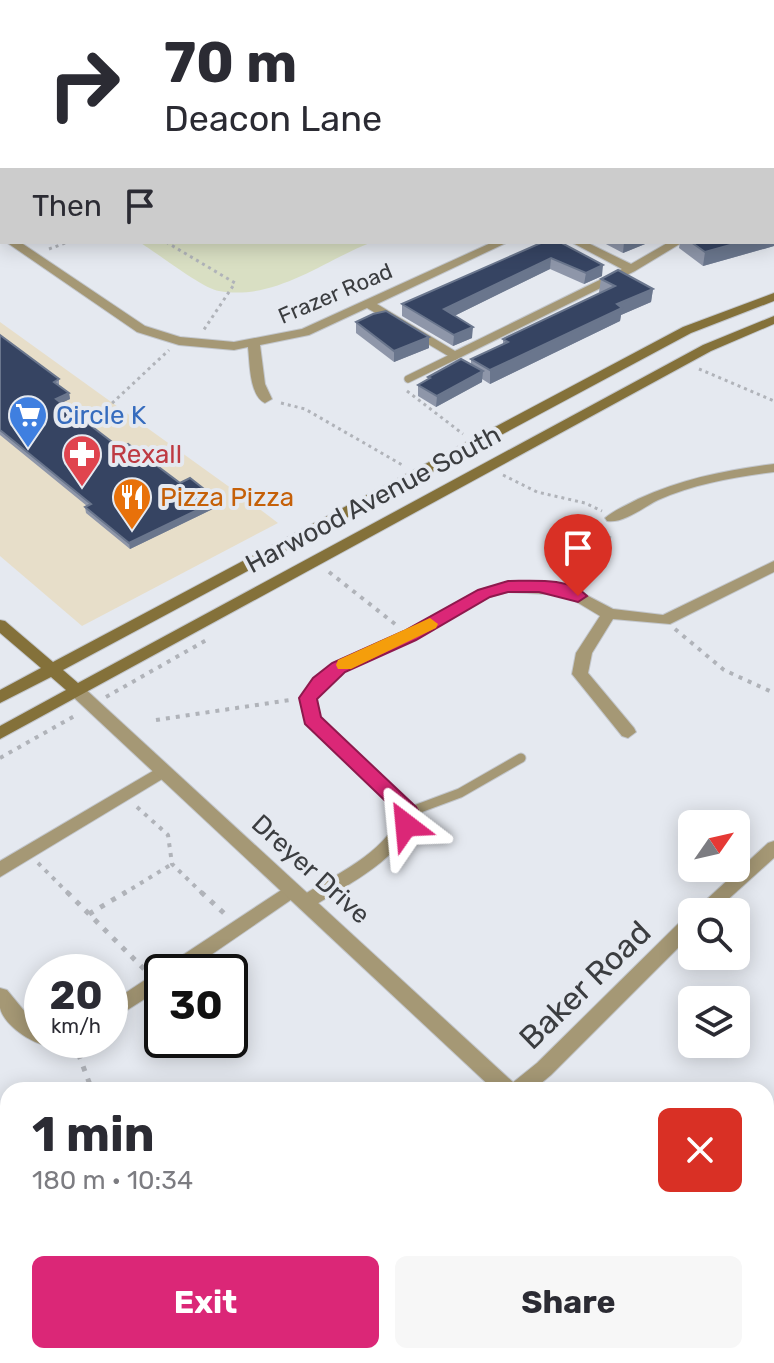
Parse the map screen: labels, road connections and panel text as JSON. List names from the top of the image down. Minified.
{"streets":{"main road":["Harwood Avenue South"],"street":["Frazer Road","Dreyer Drive","Baker Road"]},"crossings":[["Harwood Avenue South","Dreyer Drive"]],"places":{"supermarket":["Circle K"],"pharmacy":["Rexall"],"restaurant":["Pizza Pizza"]},"north":"top right","page":{"turn":["70 m","Deacon Lane"],"then":"Then","speed":"20 km/h","limit":"30","heading":["1 min","180 m · 10:34"],"buttons":["Exit","Share"]}}
